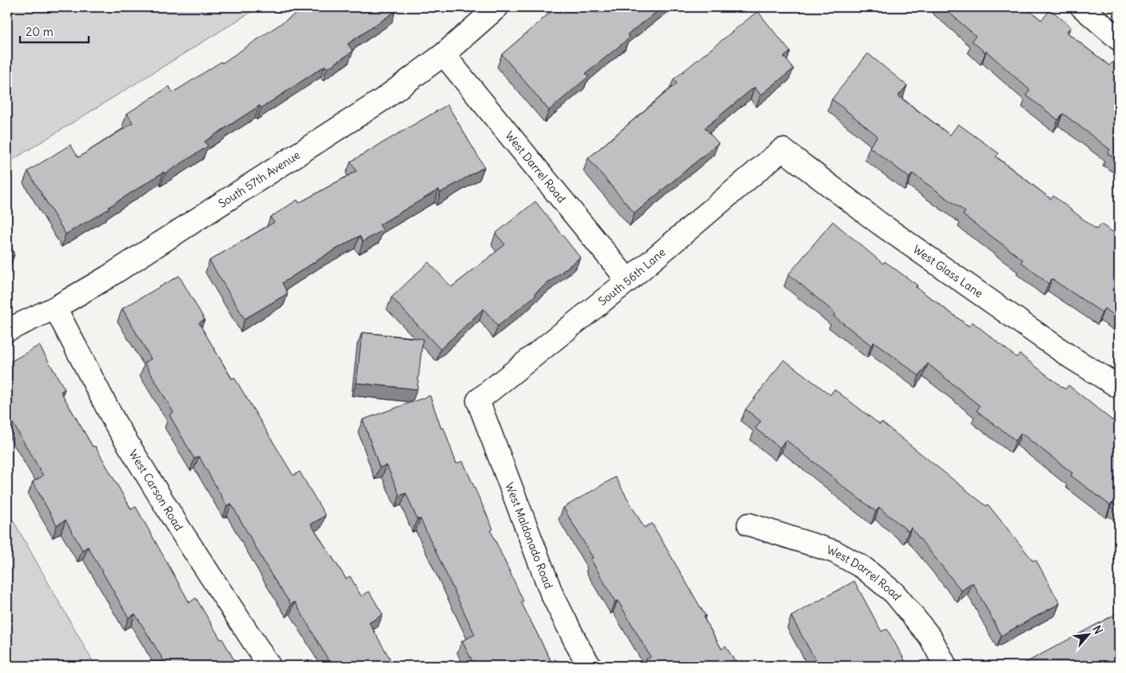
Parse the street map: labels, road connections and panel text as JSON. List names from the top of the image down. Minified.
{"streets":{"street":["West Darrel Road","South 57th Avenue","West Glass Lane","South 56th Lane","West Carson Road","West Maldonado Road"]},"crossings":[["West Darrel Road","South 57th Avenue"],["West Darrel Road","South 56th Lane"],["South 57th Avenue","West Carson Road"],["West Glass Lane","South 56th Lane"],["South 56th Lane","West Maldonado Road"]],"scale_bar":"20 m","north":"top right"}
